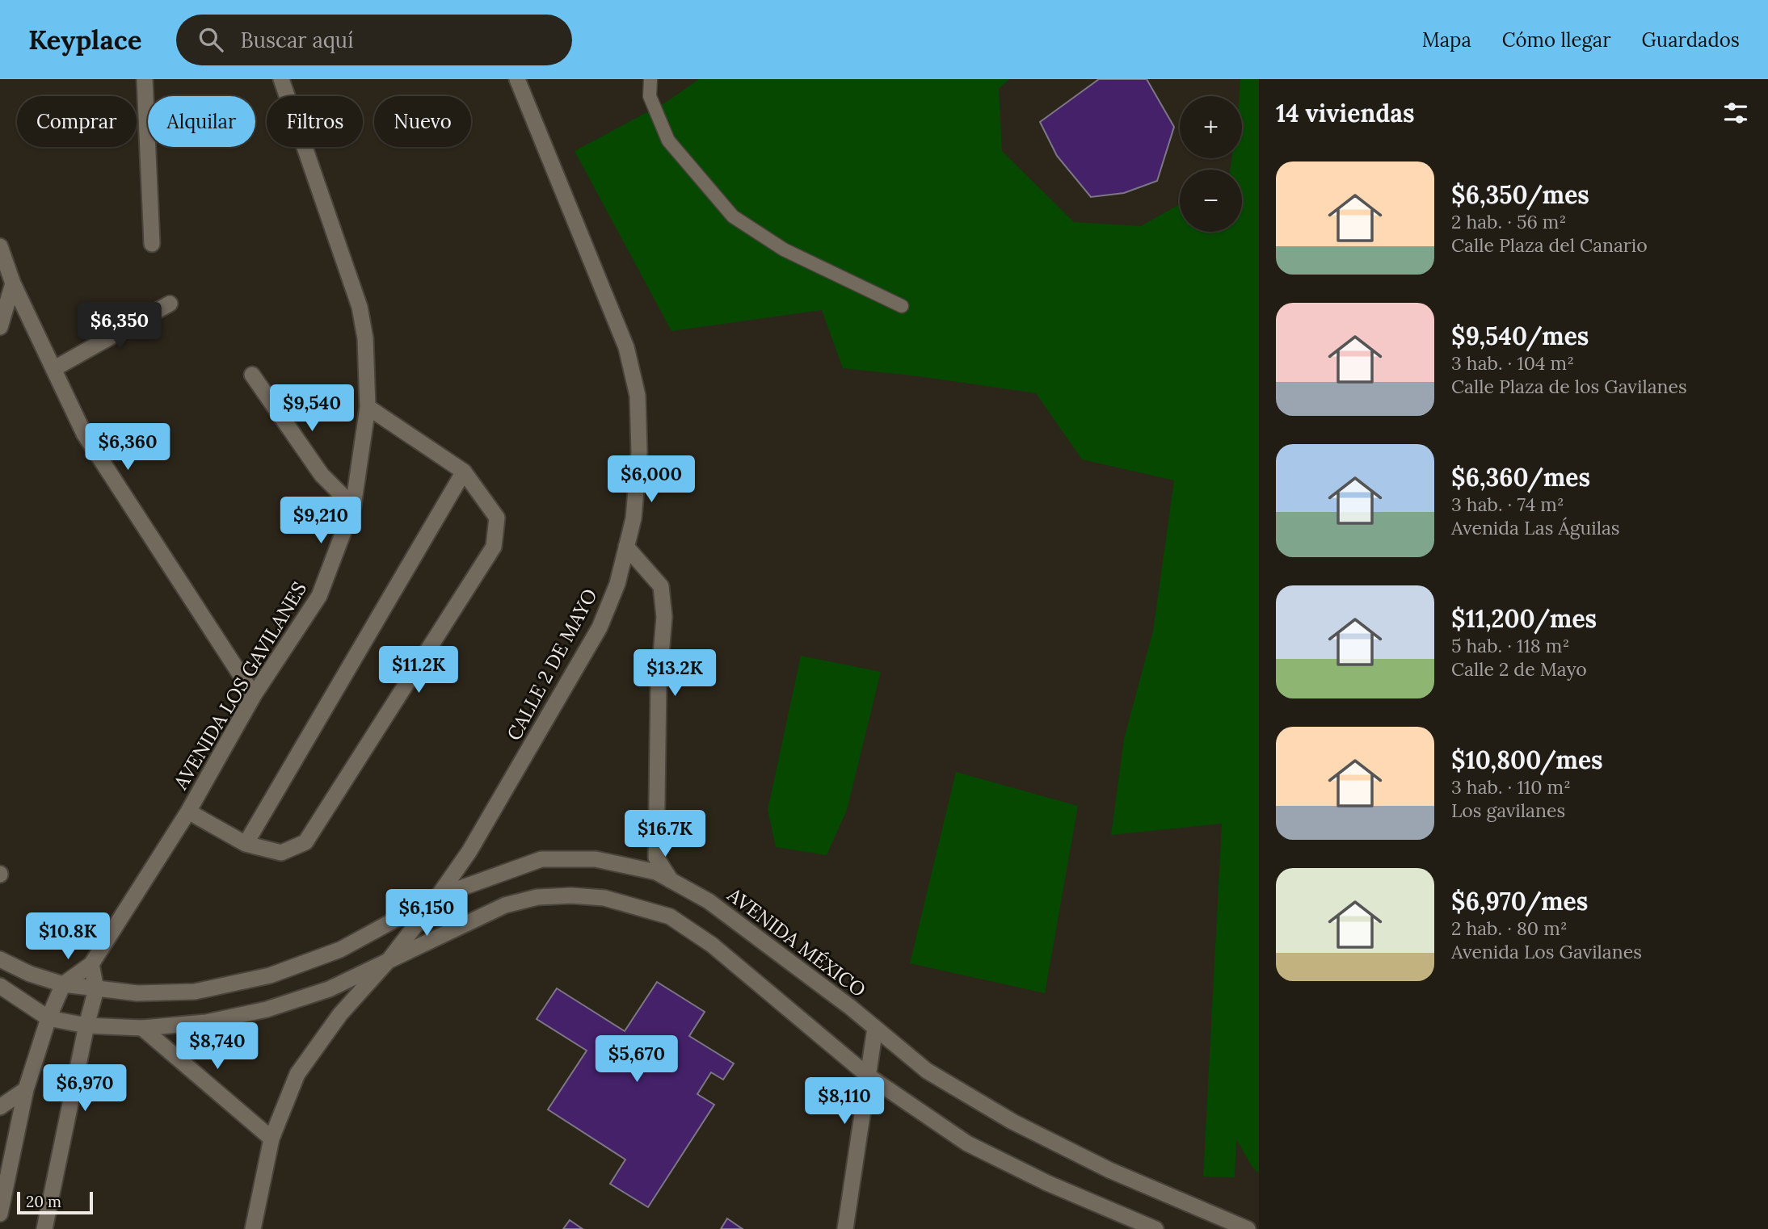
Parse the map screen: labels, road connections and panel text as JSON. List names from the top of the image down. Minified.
{"streets":{"street":["CALLE 2 DE MAYO","AVENIDA LOS GAVILANES","AVENIDA MÉXICO"]},"crossings":[["CALLE 2 DE MAYO","AVENIDA MÉXICO"]],"scale_bar":"20 m","page":{"header":"Keyplace","search":"Buscar aquí","nav":["Mapa","Cómo llegar","Guardados"],"heading":"14 viviendas","map_buttons":["+","−"],"chip":["Comprar","Alquilar","Filtros","Nuevo"],"list":[{"name":"$6,350/mes","note":"2 hab. · 56 m² · Calle Plaza del Canario"},{"name":"$9,540/mes","note":"3 hab. · 104 m² · Calle Plaza de los Gavilanes"},{"name":"$6,360/mes","note":"3 hab. · 74 m² · Avenida Las Águilas"},{"name":"$11,200/mes","note":"5 hab. · 118 m² · Calle 2 de Mayo"},{"name":"$10,800/mes","note":"3 hab. · 110 m² · Los gavilanes"},{"name":"$6,970/mes","note":"2 hab. · 80 m² · Avenida Los Gavilanes"}],"price":["$6,350","$9,540","$6,360","$6,000","$9,210","$11.2K","$13.2K","$16.7K","$6,150","$10.8K","$8,740","$5,670","$6,970","$8,110"],"scale":"20 m"}}
